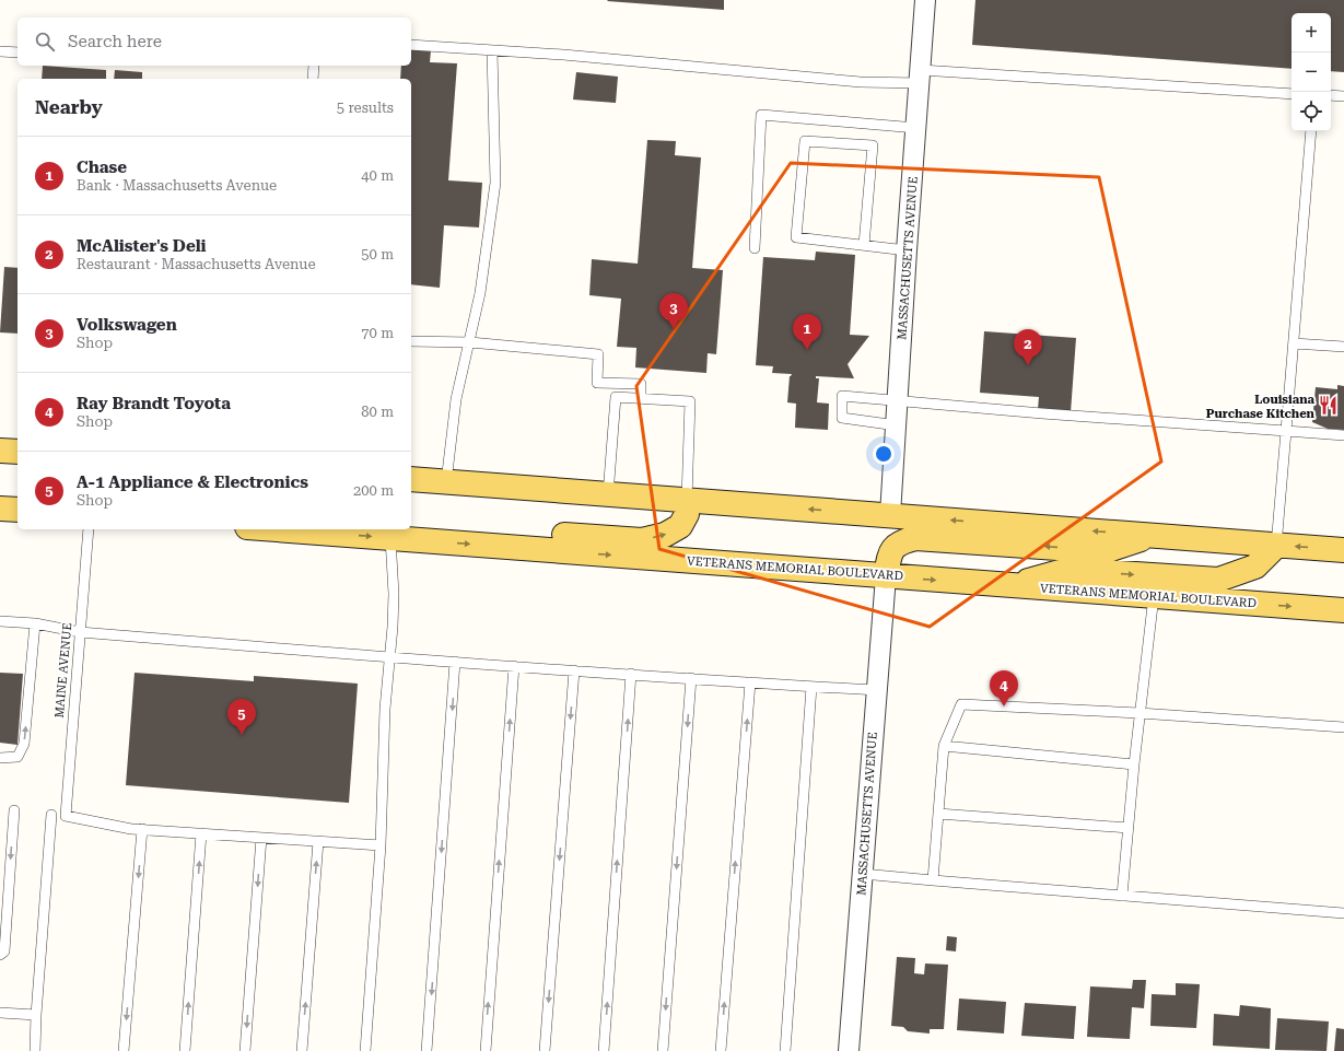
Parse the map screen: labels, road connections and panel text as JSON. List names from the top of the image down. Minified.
{"streets":{"main road":["VETERANS MEMORIAL BOULEVARD"],"street":["MASSACHUSETTS AVENUE"],"lane":["MAINE AVENUE"]},"crossings":[["MASSACHUSETTS AVENUE","VETERANS MEMORIAL BOULEVARD"]],"places":{"restaurant":["Louisiana Purchase Kitchen"]},"page":{"map_buttons":["+","−"],"search":"Search here","heading":["Nearby","5 results"],"list":[{"mark":"1","name":"Chase","note":"Bank · Massachusetts Avenue","value":"40 m"},{"mark":"2","name":"McAlister's Deli","note":"Restaurant · Massachusetts Avenue","value":"50 m"},{"mark":"3","name":"Volkswagen","note":"Shop","value":"70 m"},{"mark":"4","name":"Ray Brandt Toyota","note":"Shop","value":"80 m"},{"mark":"5","name":"A-1 Appliance & Electronics","note":"Shop","value":"200 m"}],"pins":["3","1","2","4","5"]}}
